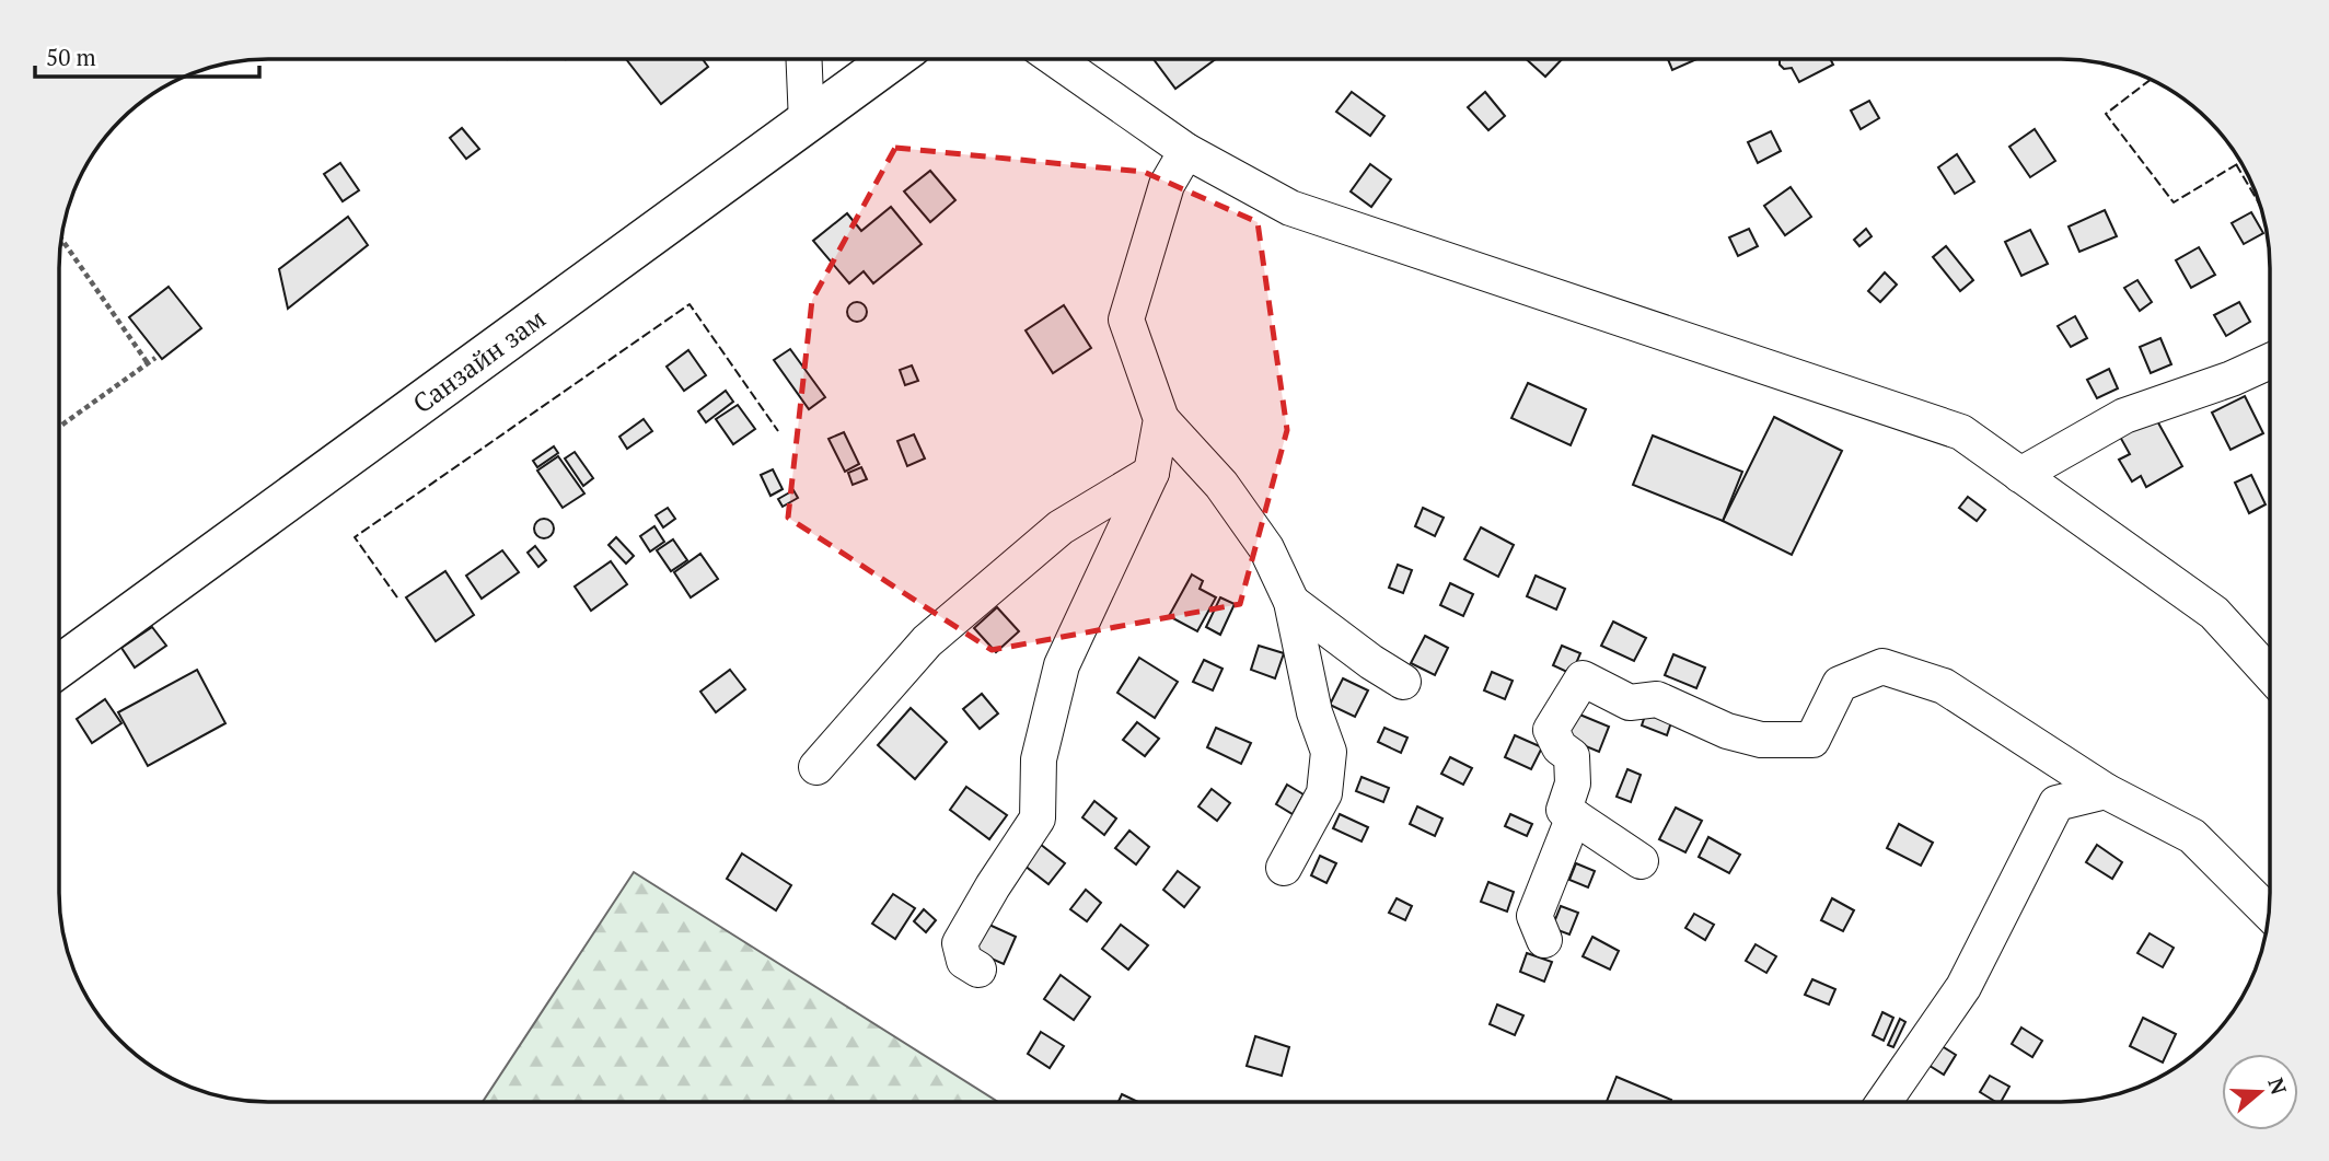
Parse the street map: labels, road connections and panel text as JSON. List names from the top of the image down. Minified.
{"streets":{"main road":["Санзайн зам"]},"scale_bar":"50 m","north":"right"}
